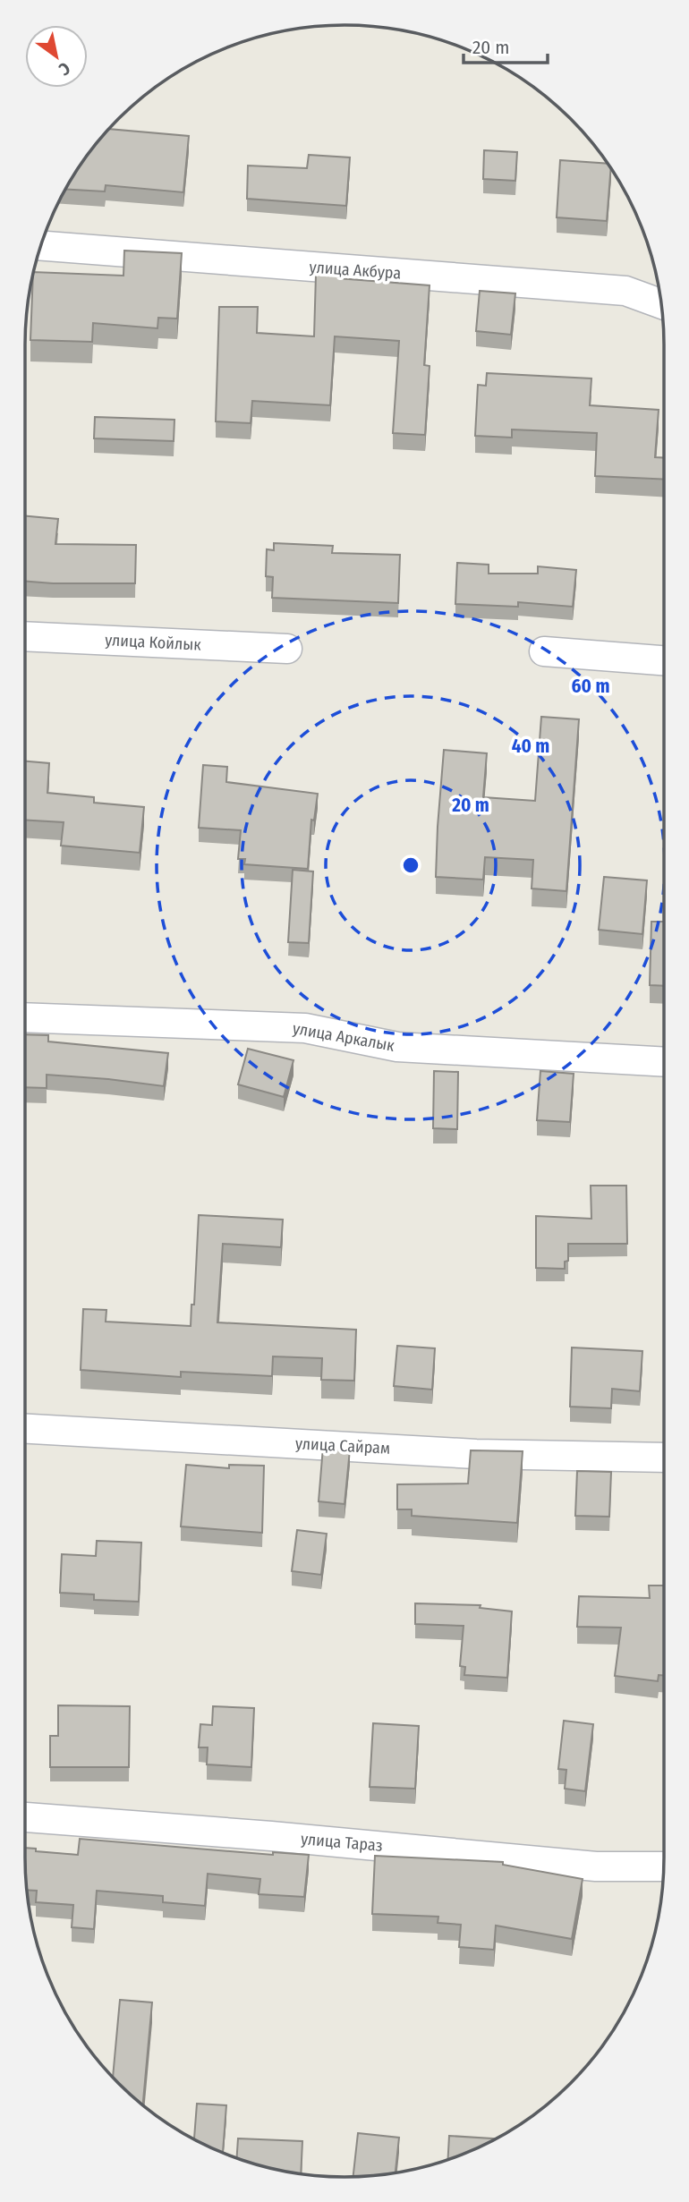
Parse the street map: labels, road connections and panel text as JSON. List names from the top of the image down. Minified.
{"streets":{"street":["улица Акбура","улица Койлык","улица Аркалык","улица Сайрам","улица Тараз"]},"scale_bar":"20 m","north":"bottom right","rings":["60 m","40 m","20 m"]}
